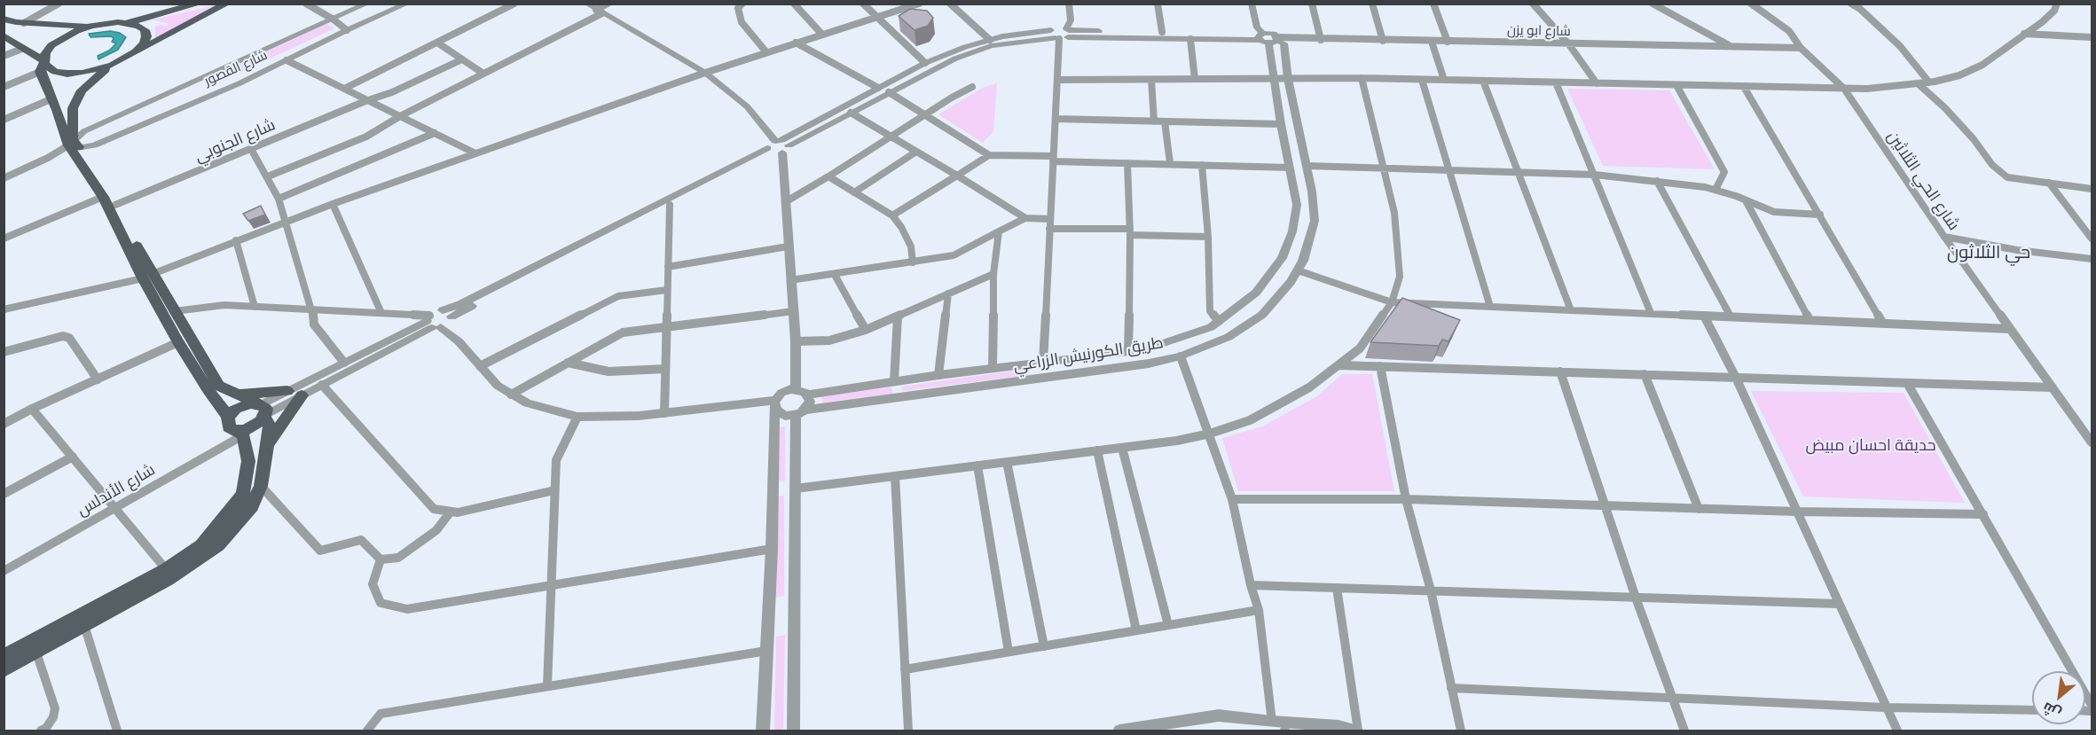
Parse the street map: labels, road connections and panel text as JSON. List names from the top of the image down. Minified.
{"streets":{"street":["شارع ابو يزن","شارع القصور","شارع الجنوبي","شارع الحي الثلاثين","طريق الكورنيش الزراعي","شارع الأندلس"]},"crossings":[["شارع ابو يزن","شارع الحي الثلاثين"],["شارع ابو يزن","طريق الكورنيش الزراعي"]],"districts":["حي الثلاثون"],"parks":["حديقة احسان مبيض"],"north":"bottom left"}
